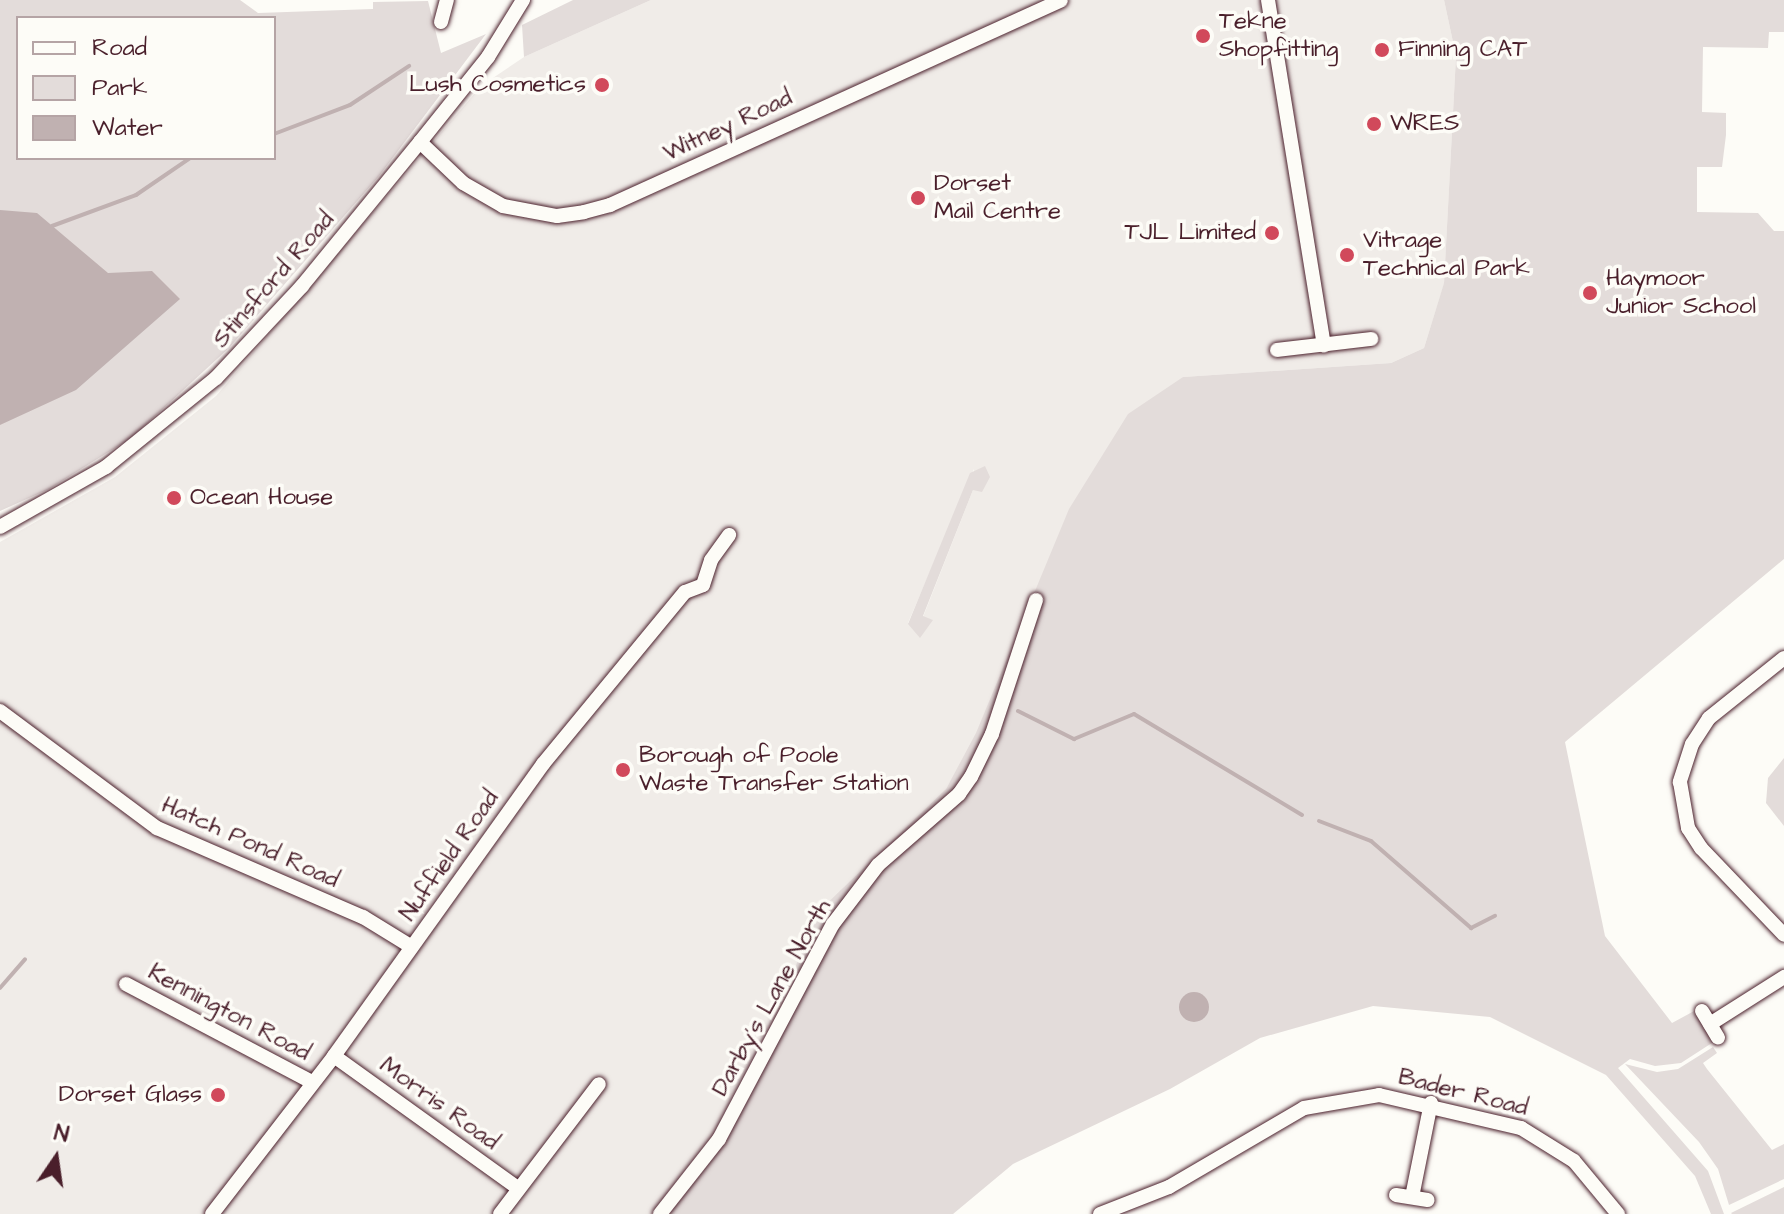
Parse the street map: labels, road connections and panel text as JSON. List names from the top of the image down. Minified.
{"streets":{"street":["Witney Road","Stinsford Road","Hatch Pond Road","Nuffield Road","Darby's Lane North","Kennington Road","Bader Road","Morris Road"]},"crossings":[["Witney Road","Stinsford Road"],["Hatch Pond Road","Nuffield Road"],["Nuffield Road","Kennington Road"],["Nuffield Road","Morris Road"]],"places":["Tekne Shopfitting","Finning CAT","Lush Cosmetics","WRES","Dorset Mail Centre","TJL Limited","Vitrage Technical Park","Haymoor Junior School","Ocean House","Borough of Poole Waste Transfer Station","Dorset Glass"],"legend":["Road","Park","Water"],"north":"top"}
